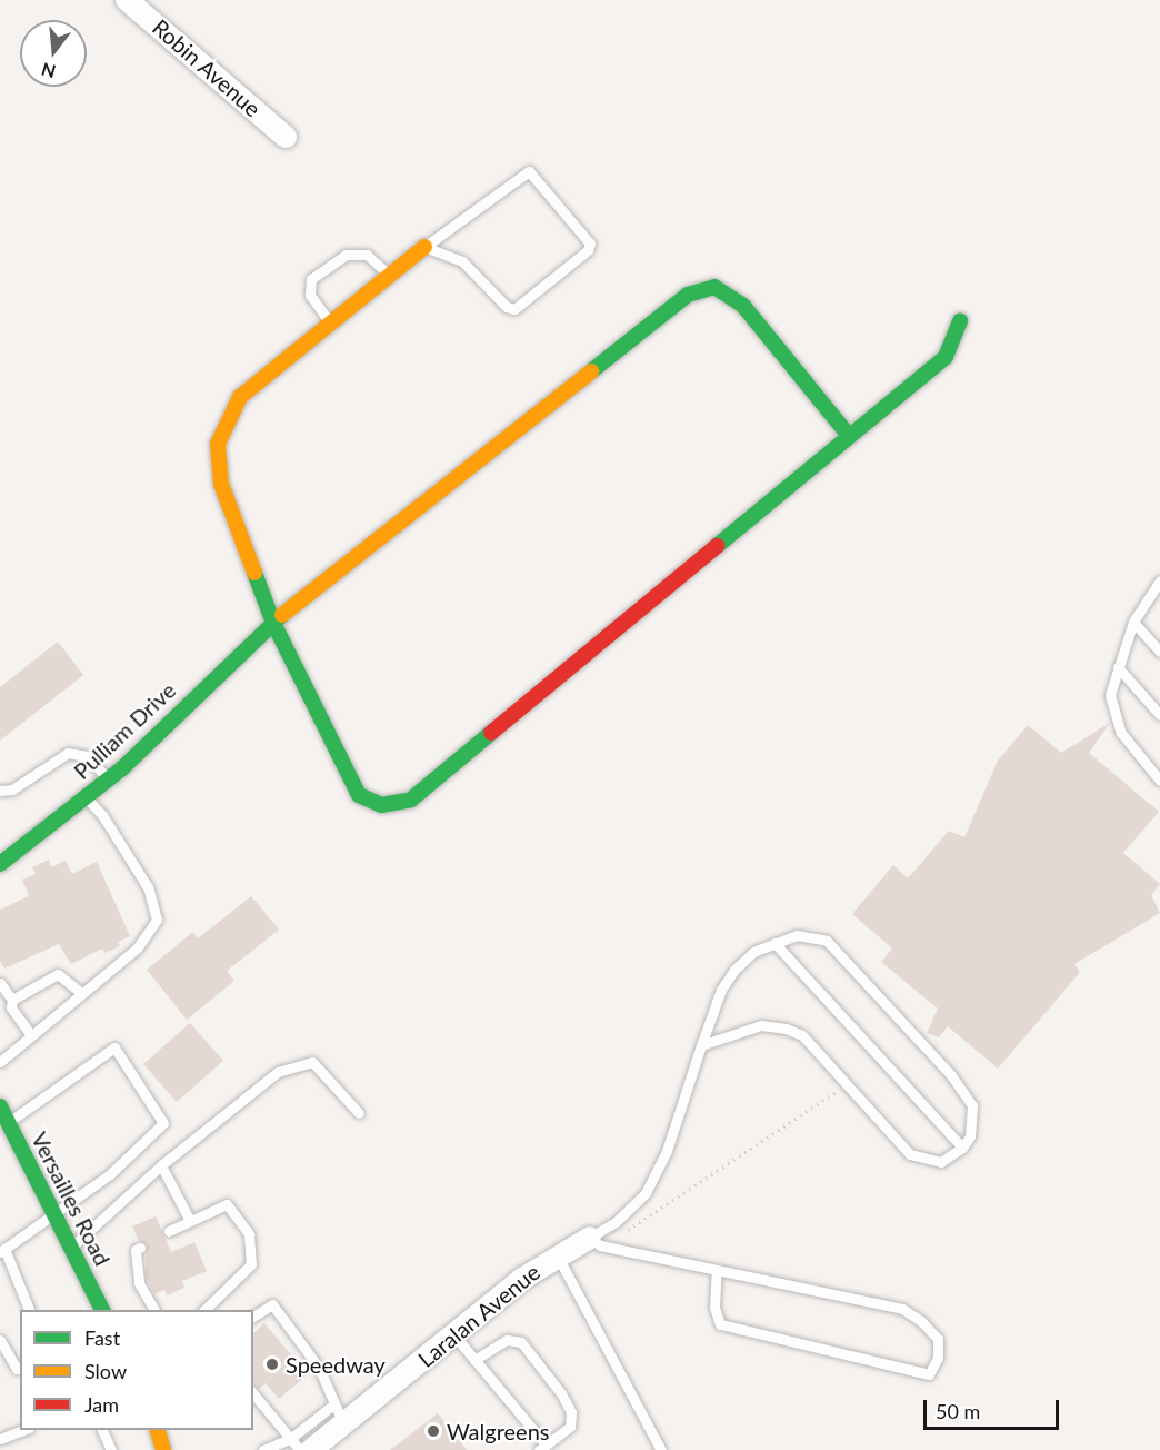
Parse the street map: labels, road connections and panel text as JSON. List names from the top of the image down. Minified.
{"streets":{"main road":["Pulliam Drive","Versailles Road"],"street":["Robin Avenue","Laralan Avenue"]},"places":["Speedway","Walgreens"],"legend":["Fast","Slow","Jam"],"scale_bar":"50 m","north":"bottom"}
